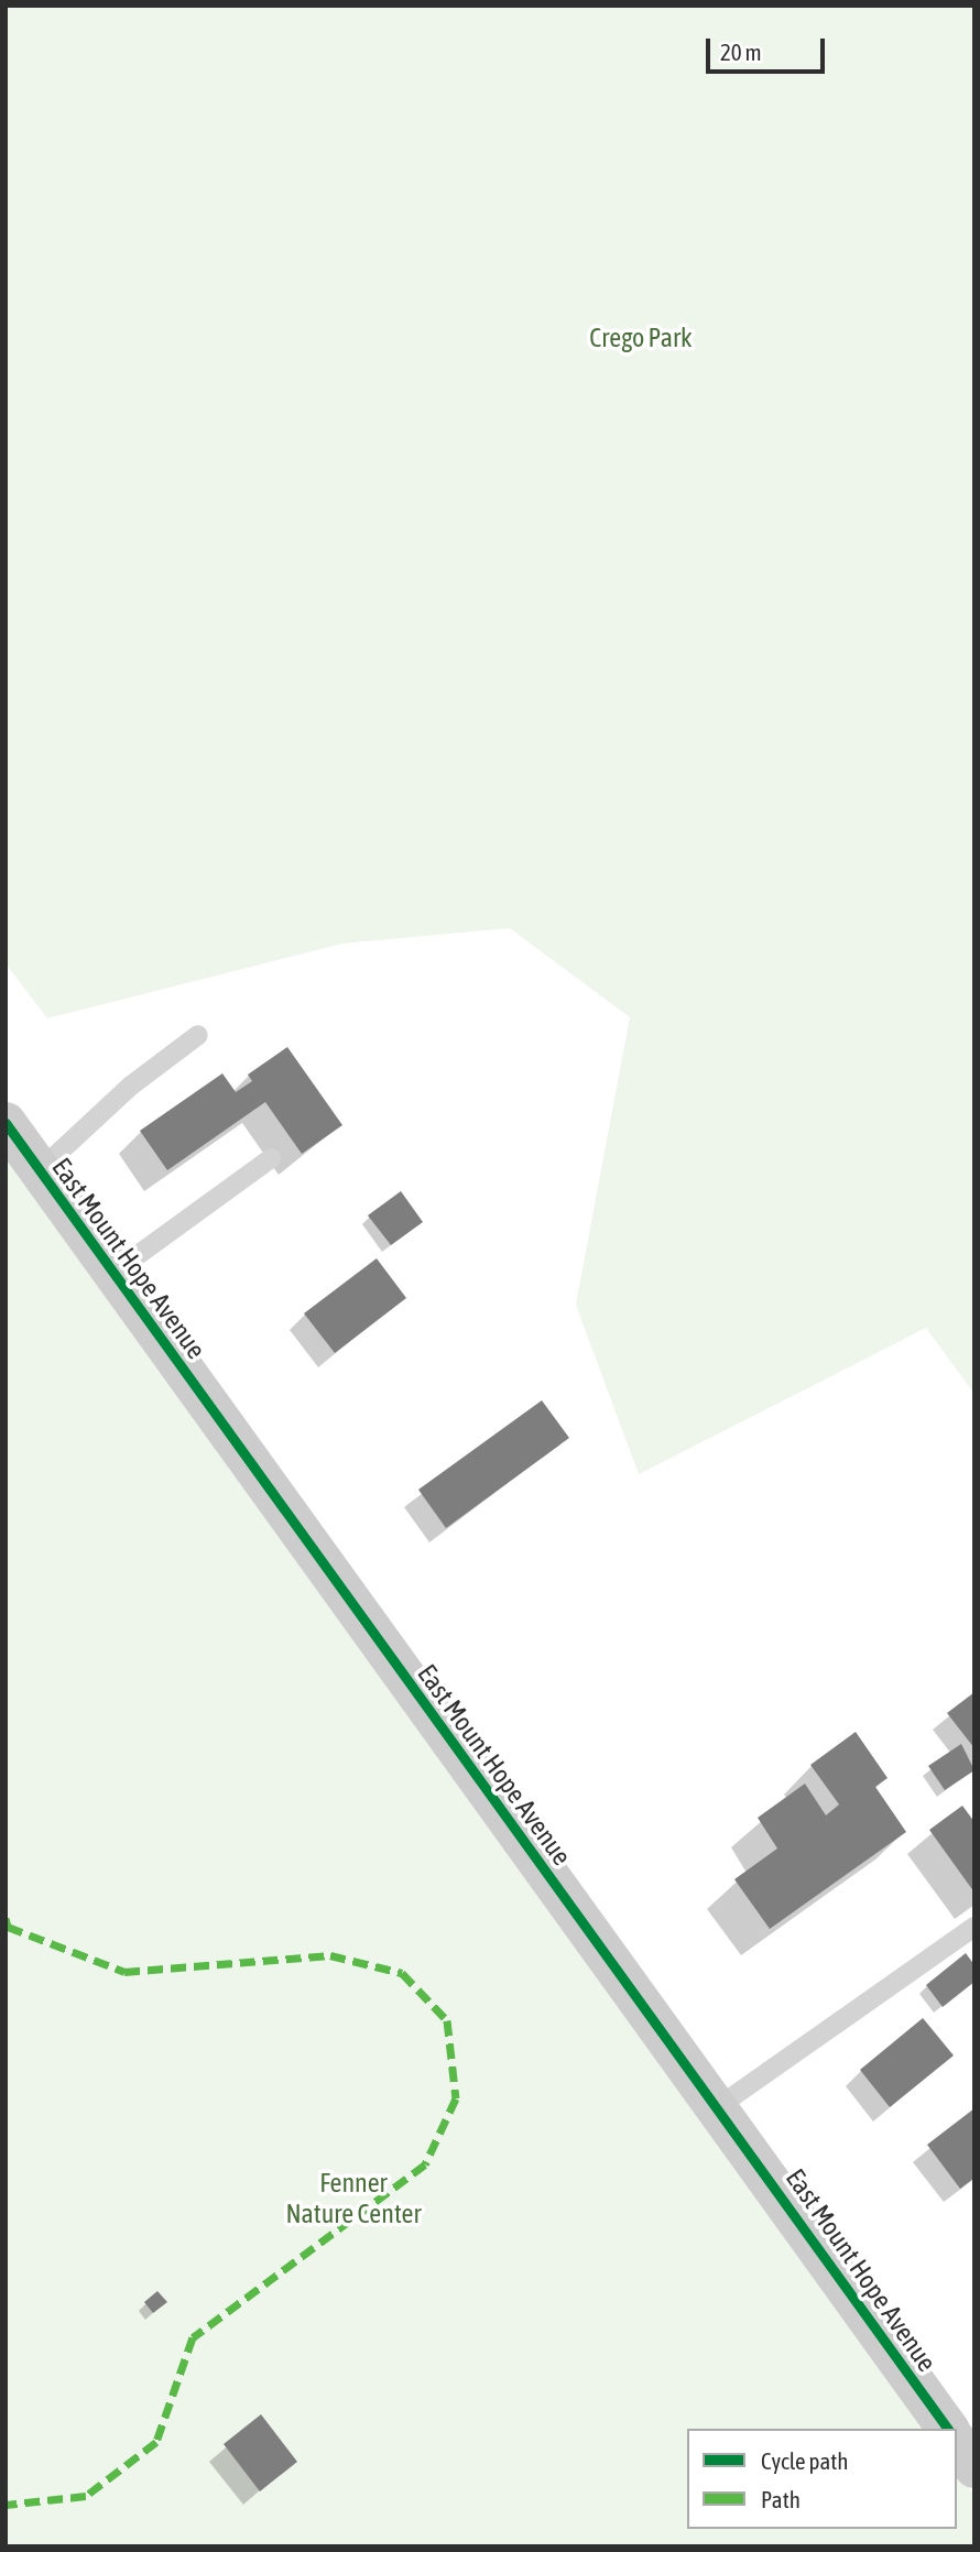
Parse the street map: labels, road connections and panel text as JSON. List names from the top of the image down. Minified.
{"streets":{"street":["East Mount Hope Avenue"]},"parks":["Crego Park","Fenner Nature Center"],"legend":["Cycle path","Path"],"scale_bar":"20 m"}
